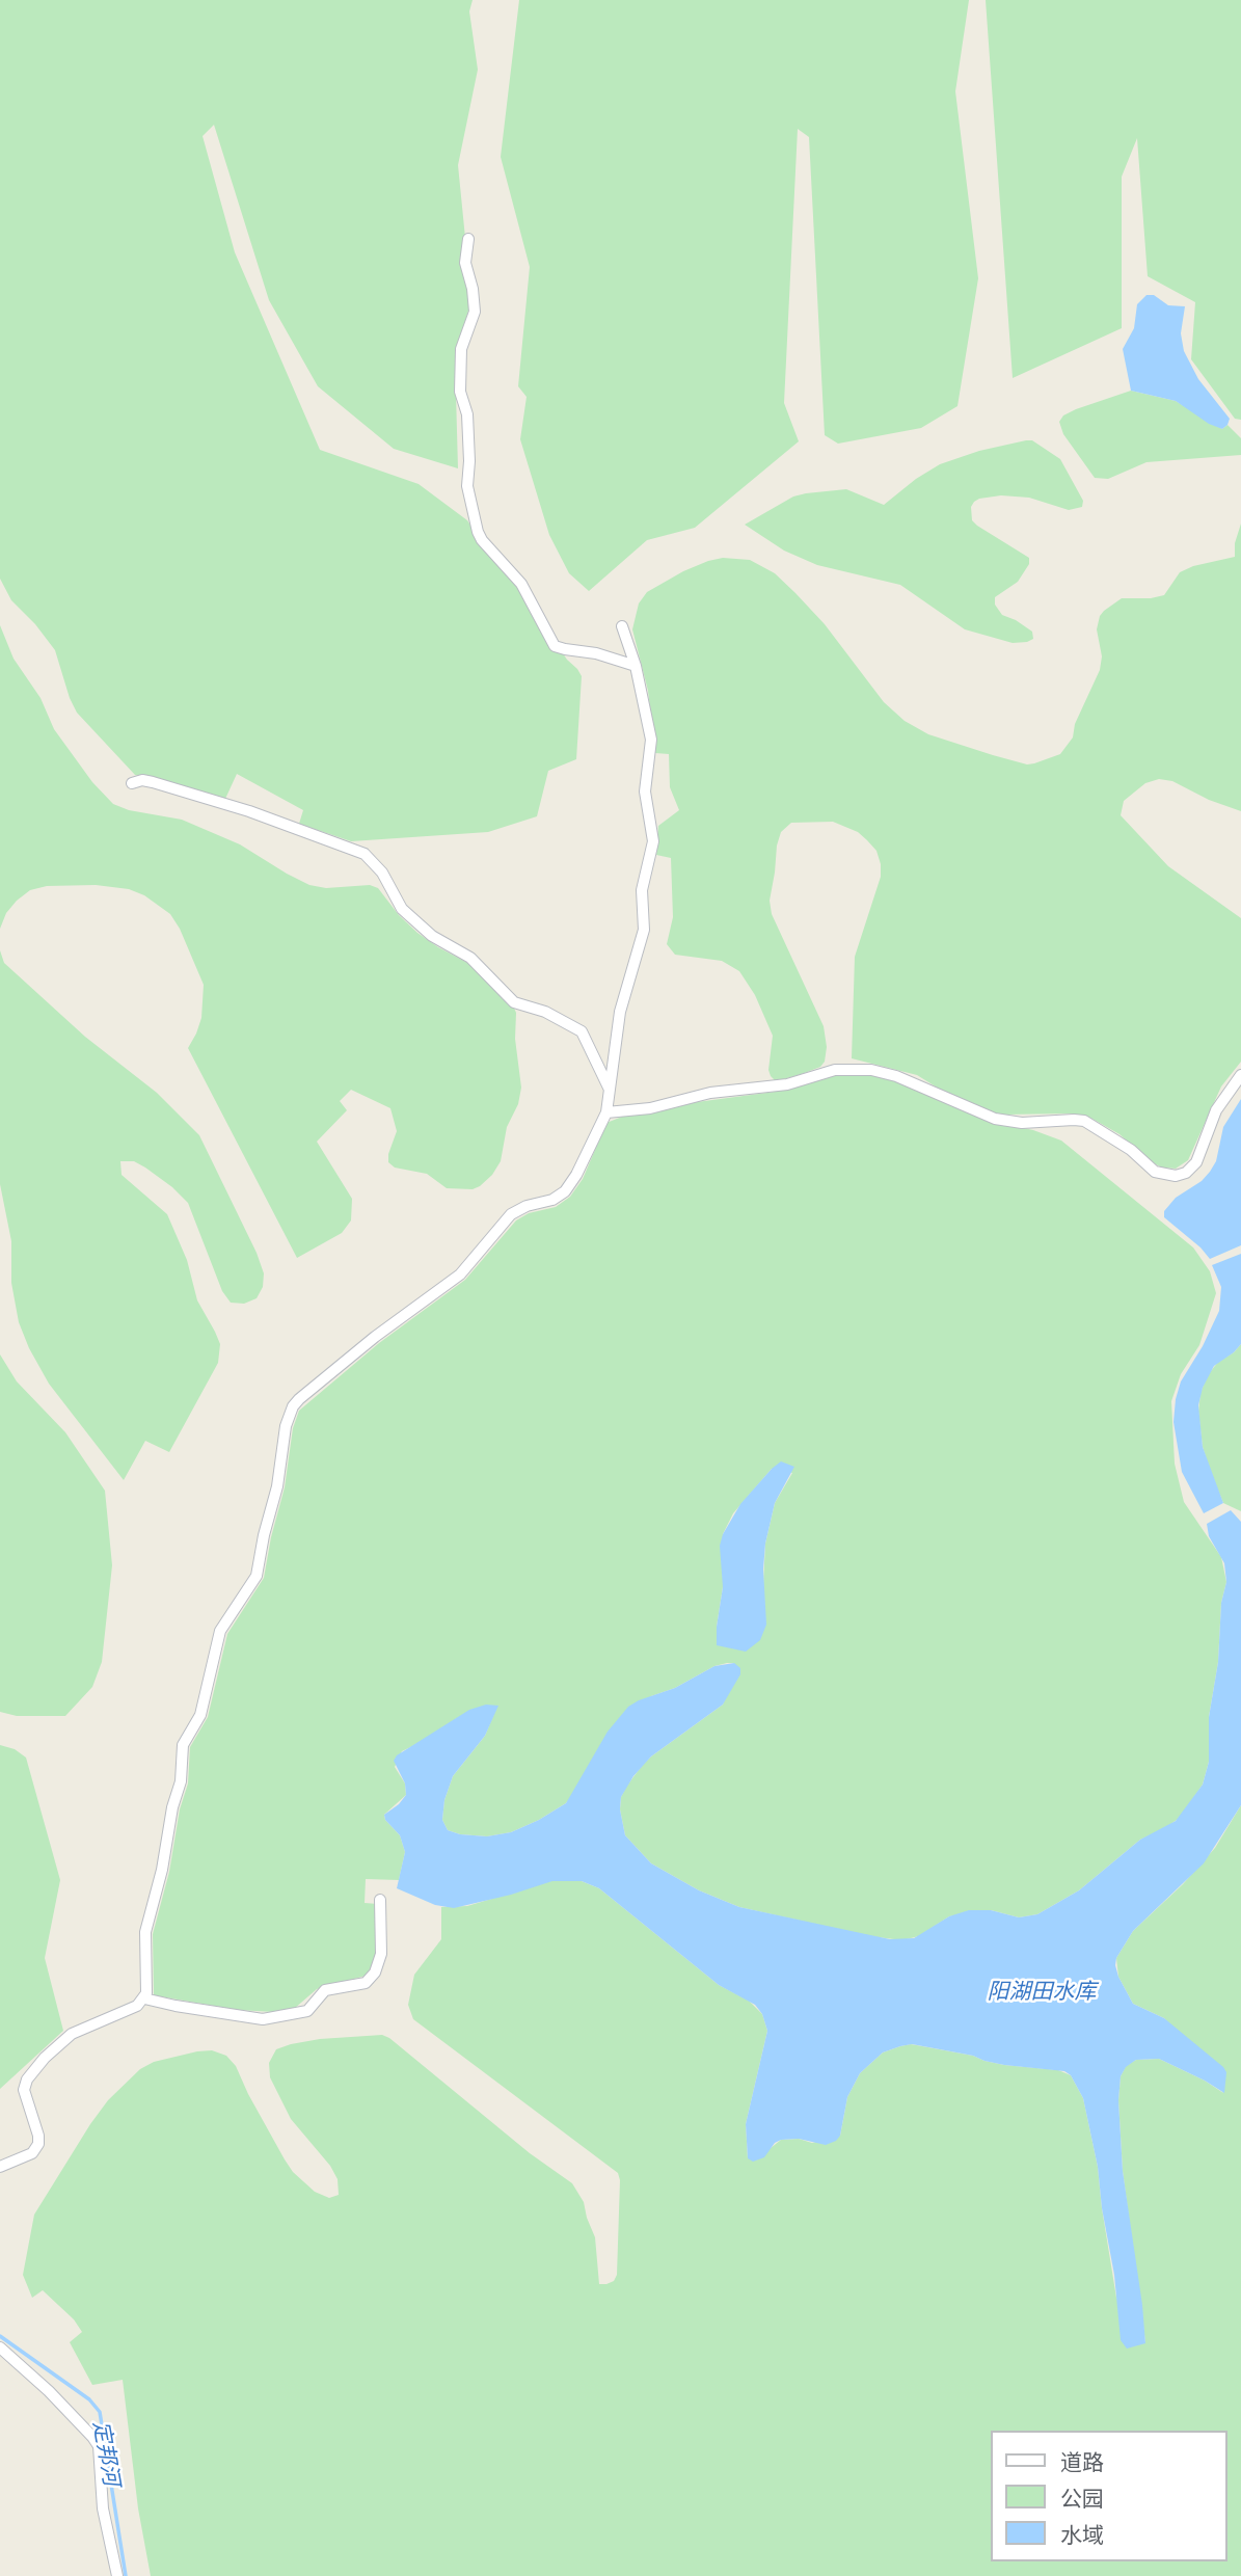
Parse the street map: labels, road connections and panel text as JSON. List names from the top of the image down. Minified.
{"water":["阳湖田水库","定邦河"],"legend":["道路","公园","水域"]}
